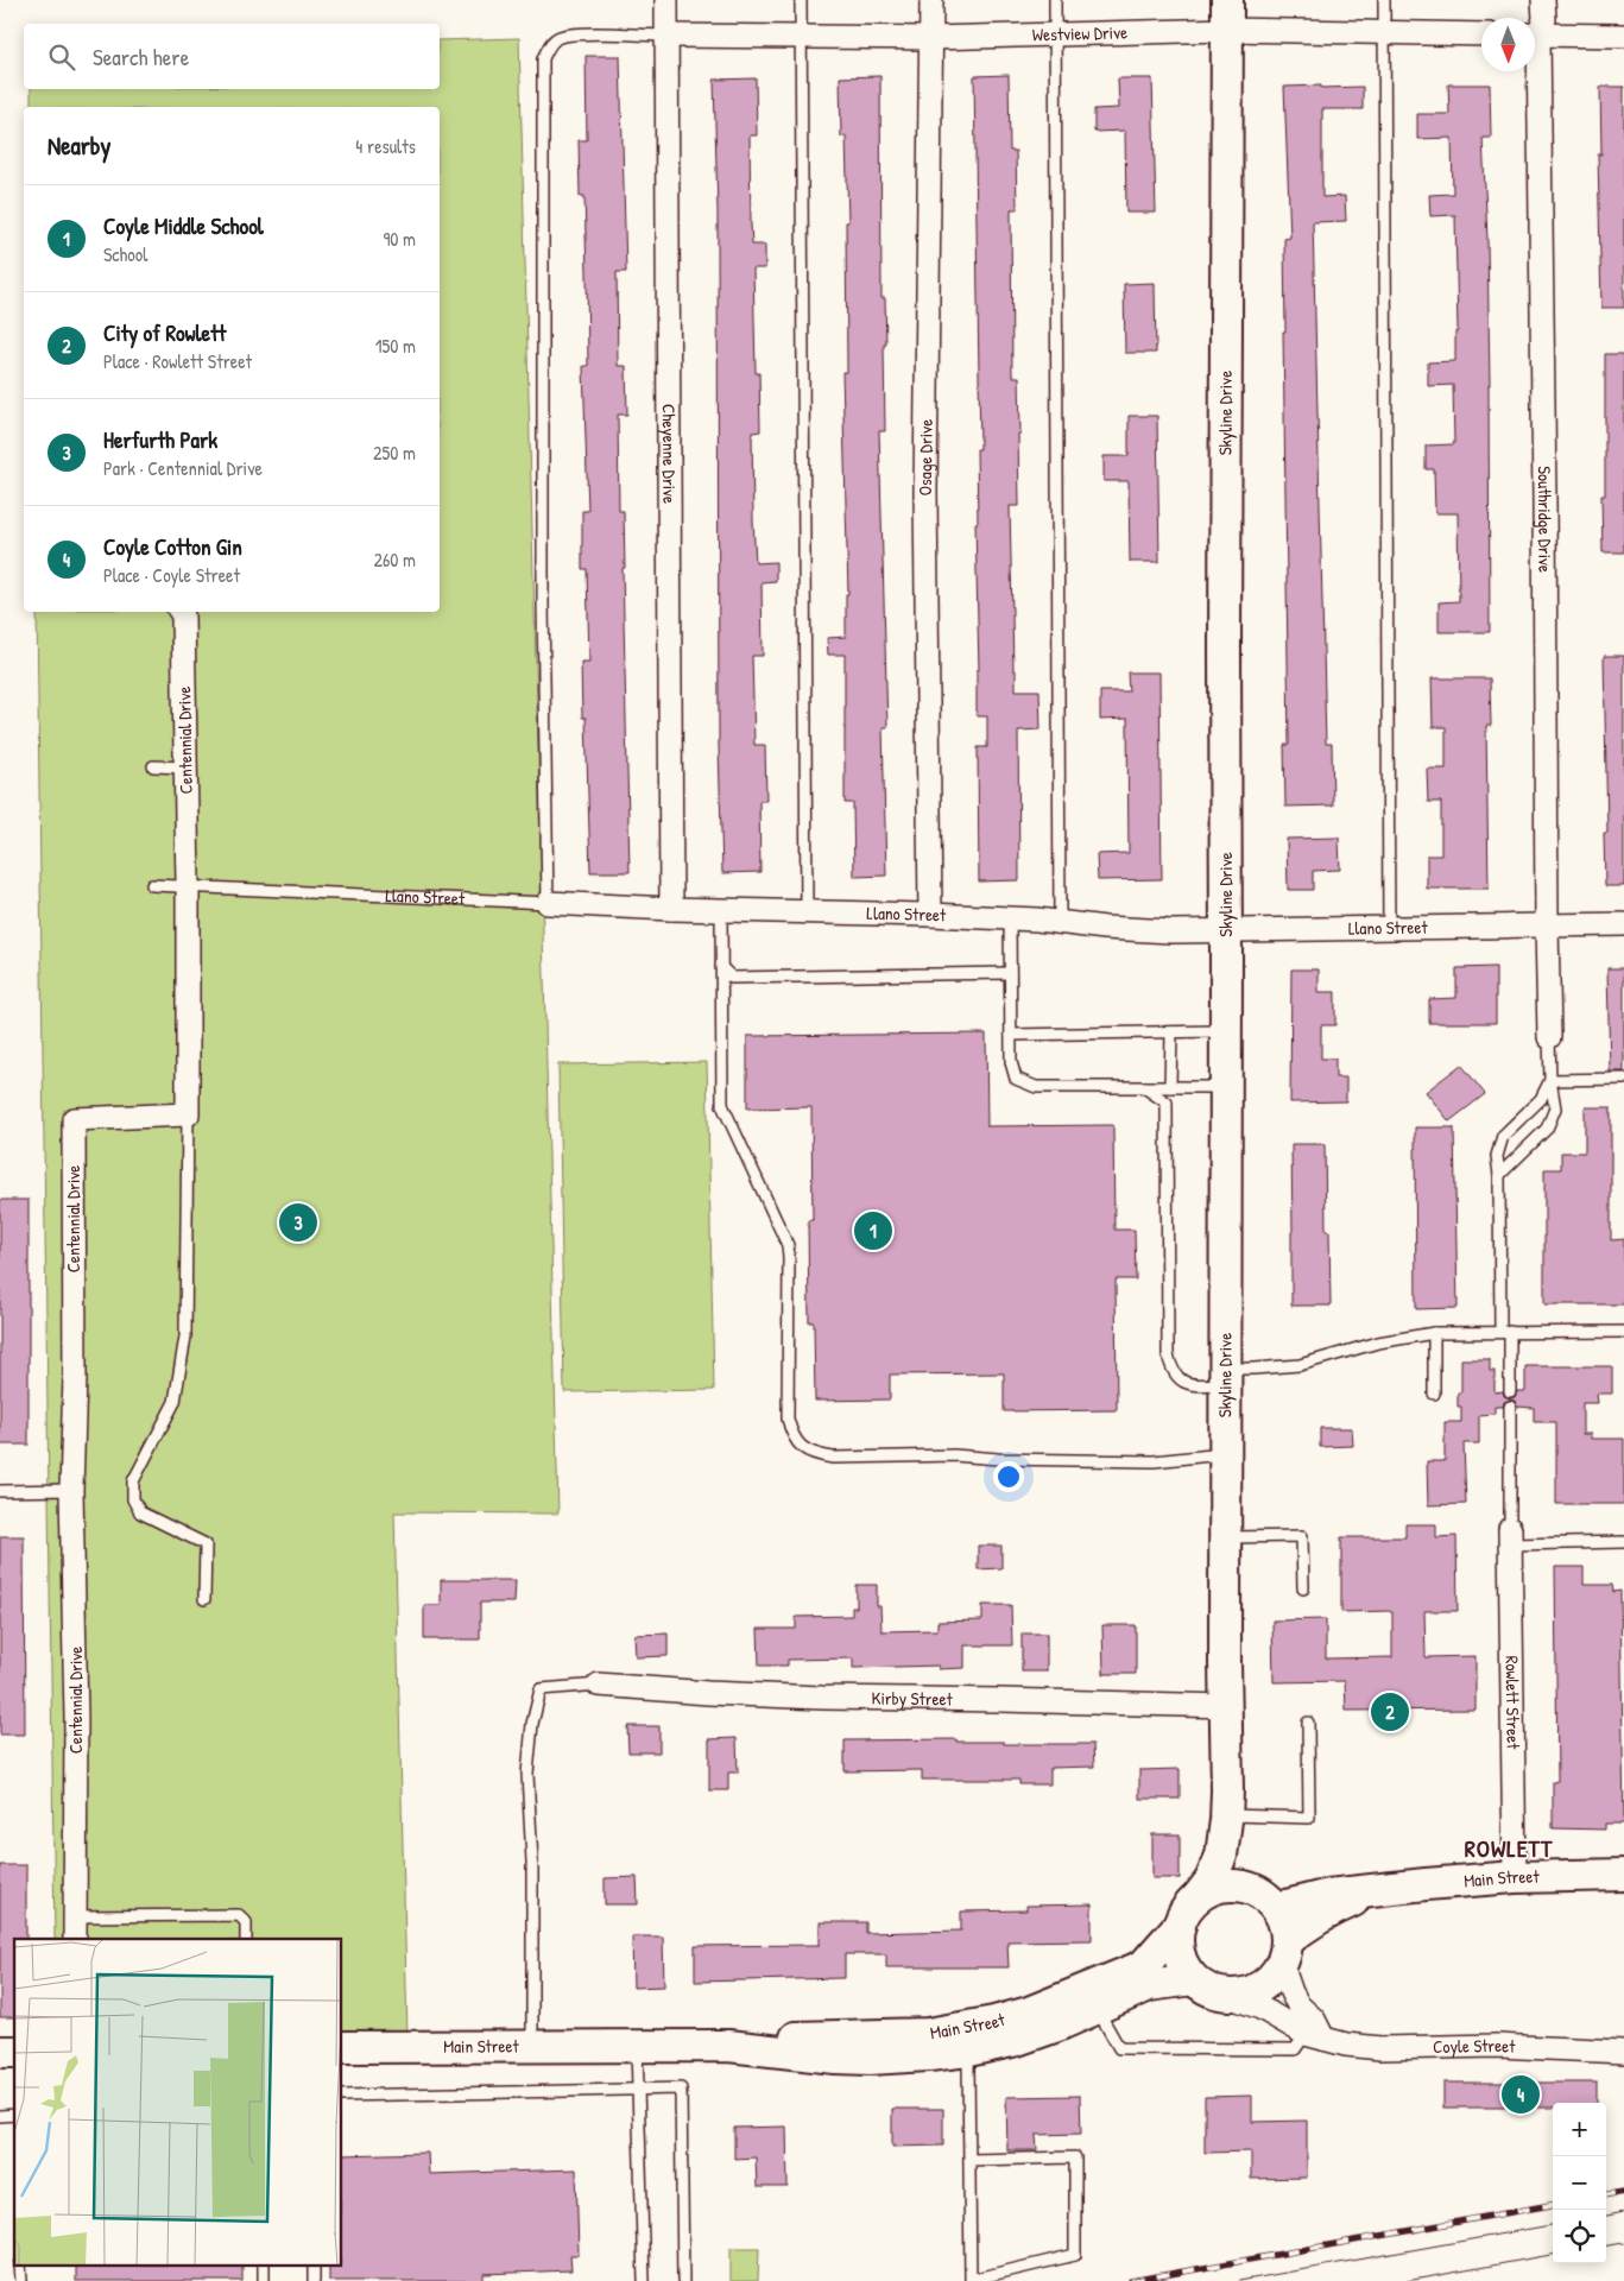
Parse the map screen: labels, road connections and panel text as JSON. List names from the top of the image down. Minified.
{"streets":{"street":["Westview Drive","Skyline Drive","Cheyenne Drive","Osage Drive","Southridge Drive","Centennial Drive","Llano Street","Kirby Street","Rowlett Street","Main Street","Coyle Street"]},"crossings":[["Westview Drive","Skyline Drive"],["Westview Drive","Cheyenne Drive"],["Westview Drive","Osage Drive"],["Skyline Drive","Llano Street"],["Skyline Drive","Kirby Street"],["Skyline Drive","Main Street"],["Skyline Drive","Coyle Street"],["Cheyenne Drive","Llano Street"],["Osage Drive","Llano Street"],["Southridge Drive","Llano Street"],["Centennial Drive","Llano Street"],["Rowlett Street","Main Street"],["Main Street","Coyle Street"]],"districts":["ROWLETT"],"north":"bottom","page":{"search":"Search here","heading":["Nearby","4 results"],"list":[{"mark":"1","name":"Coyle Middle School","note":"School","value":"90 m"},{"mark":"2","name":"City of Rowlett","note":"Place · Rowlett Street","value":"150 m"},{"mark":"3","name":"Herfurth Park","note":"Park · Centennial Drive","value":"250 m"},{"mark":"4","name":"Coyle Cotton Gin","note":"Place · Coyle Street","value":"260 m"}],"pins":["3","1","2","4"],"map_buttons":["+","−"]}}
